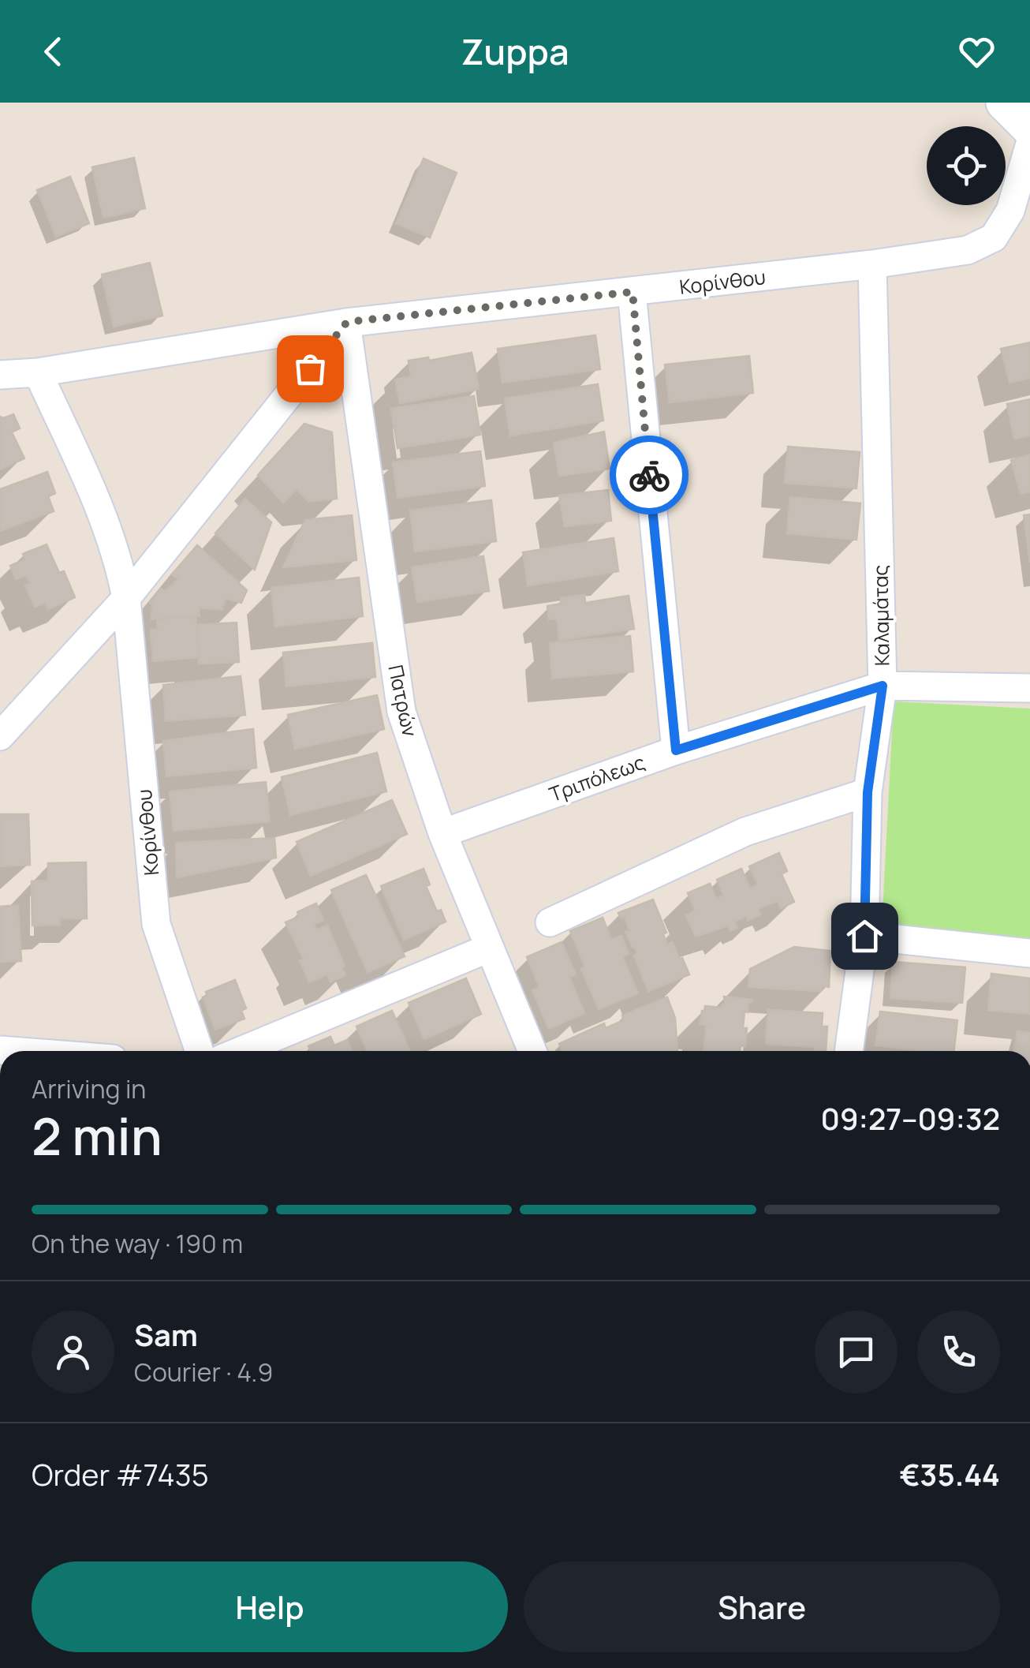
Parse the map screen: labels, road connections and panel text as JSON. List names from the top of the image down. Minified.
{"streets":{"street":["Κορίνθου","Καλαμάτας","Πατρών","Τριπόλεως"]},"crossings":[["Κορίνθου","Καλαμάτας"],["Κορίνθου","Πατρών"],["Καλαμάτας","Τριπόλεως"],["Πατρών","Τριπόλεως"]],"page":{"header":"Zuppa","heading":["2 min","Arriving in","09:27–09:32"],"panel":["Sam","Courier · 4.9","Order #7435","€35.44"],"bar":"On the way · 190 m","buttons":["Help","Share"]}}
